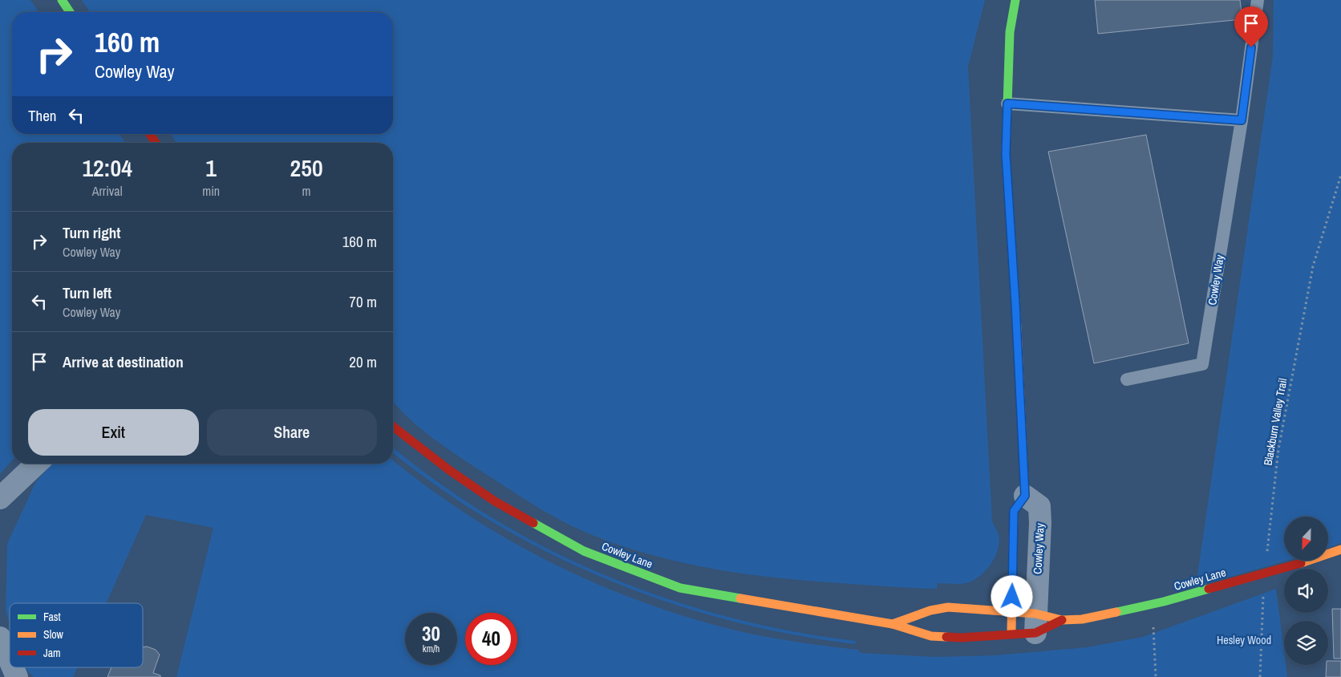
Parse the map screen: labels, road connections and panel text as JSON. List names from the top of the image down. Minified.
{"streets":{"main road":["Cowley Lane"],"street":["Cowley Way"],"path":["Blackburn Valley Trail"]},"crossings":[["Cowley Way","Cowley Lane"]],"parks":["Hesley Wood"],"legend":["Fast","Slow","Jam"],"north":"bottom","page":{"turn":["160 m","Cowley Way"],"then":"Then","eta":["12:04","Arrival","1","min","250","m"],"list":[{"name":"Turn right","note":"Cowley Way","value":"160 m"},{"name":"Turn left","note":"Cowley Way","value":"70 m"},{"name":"Arrive at destination","value":"20 m"}],"buttons":["Exit","Share"],"speed":"30 km/h","limit":"40"}}
